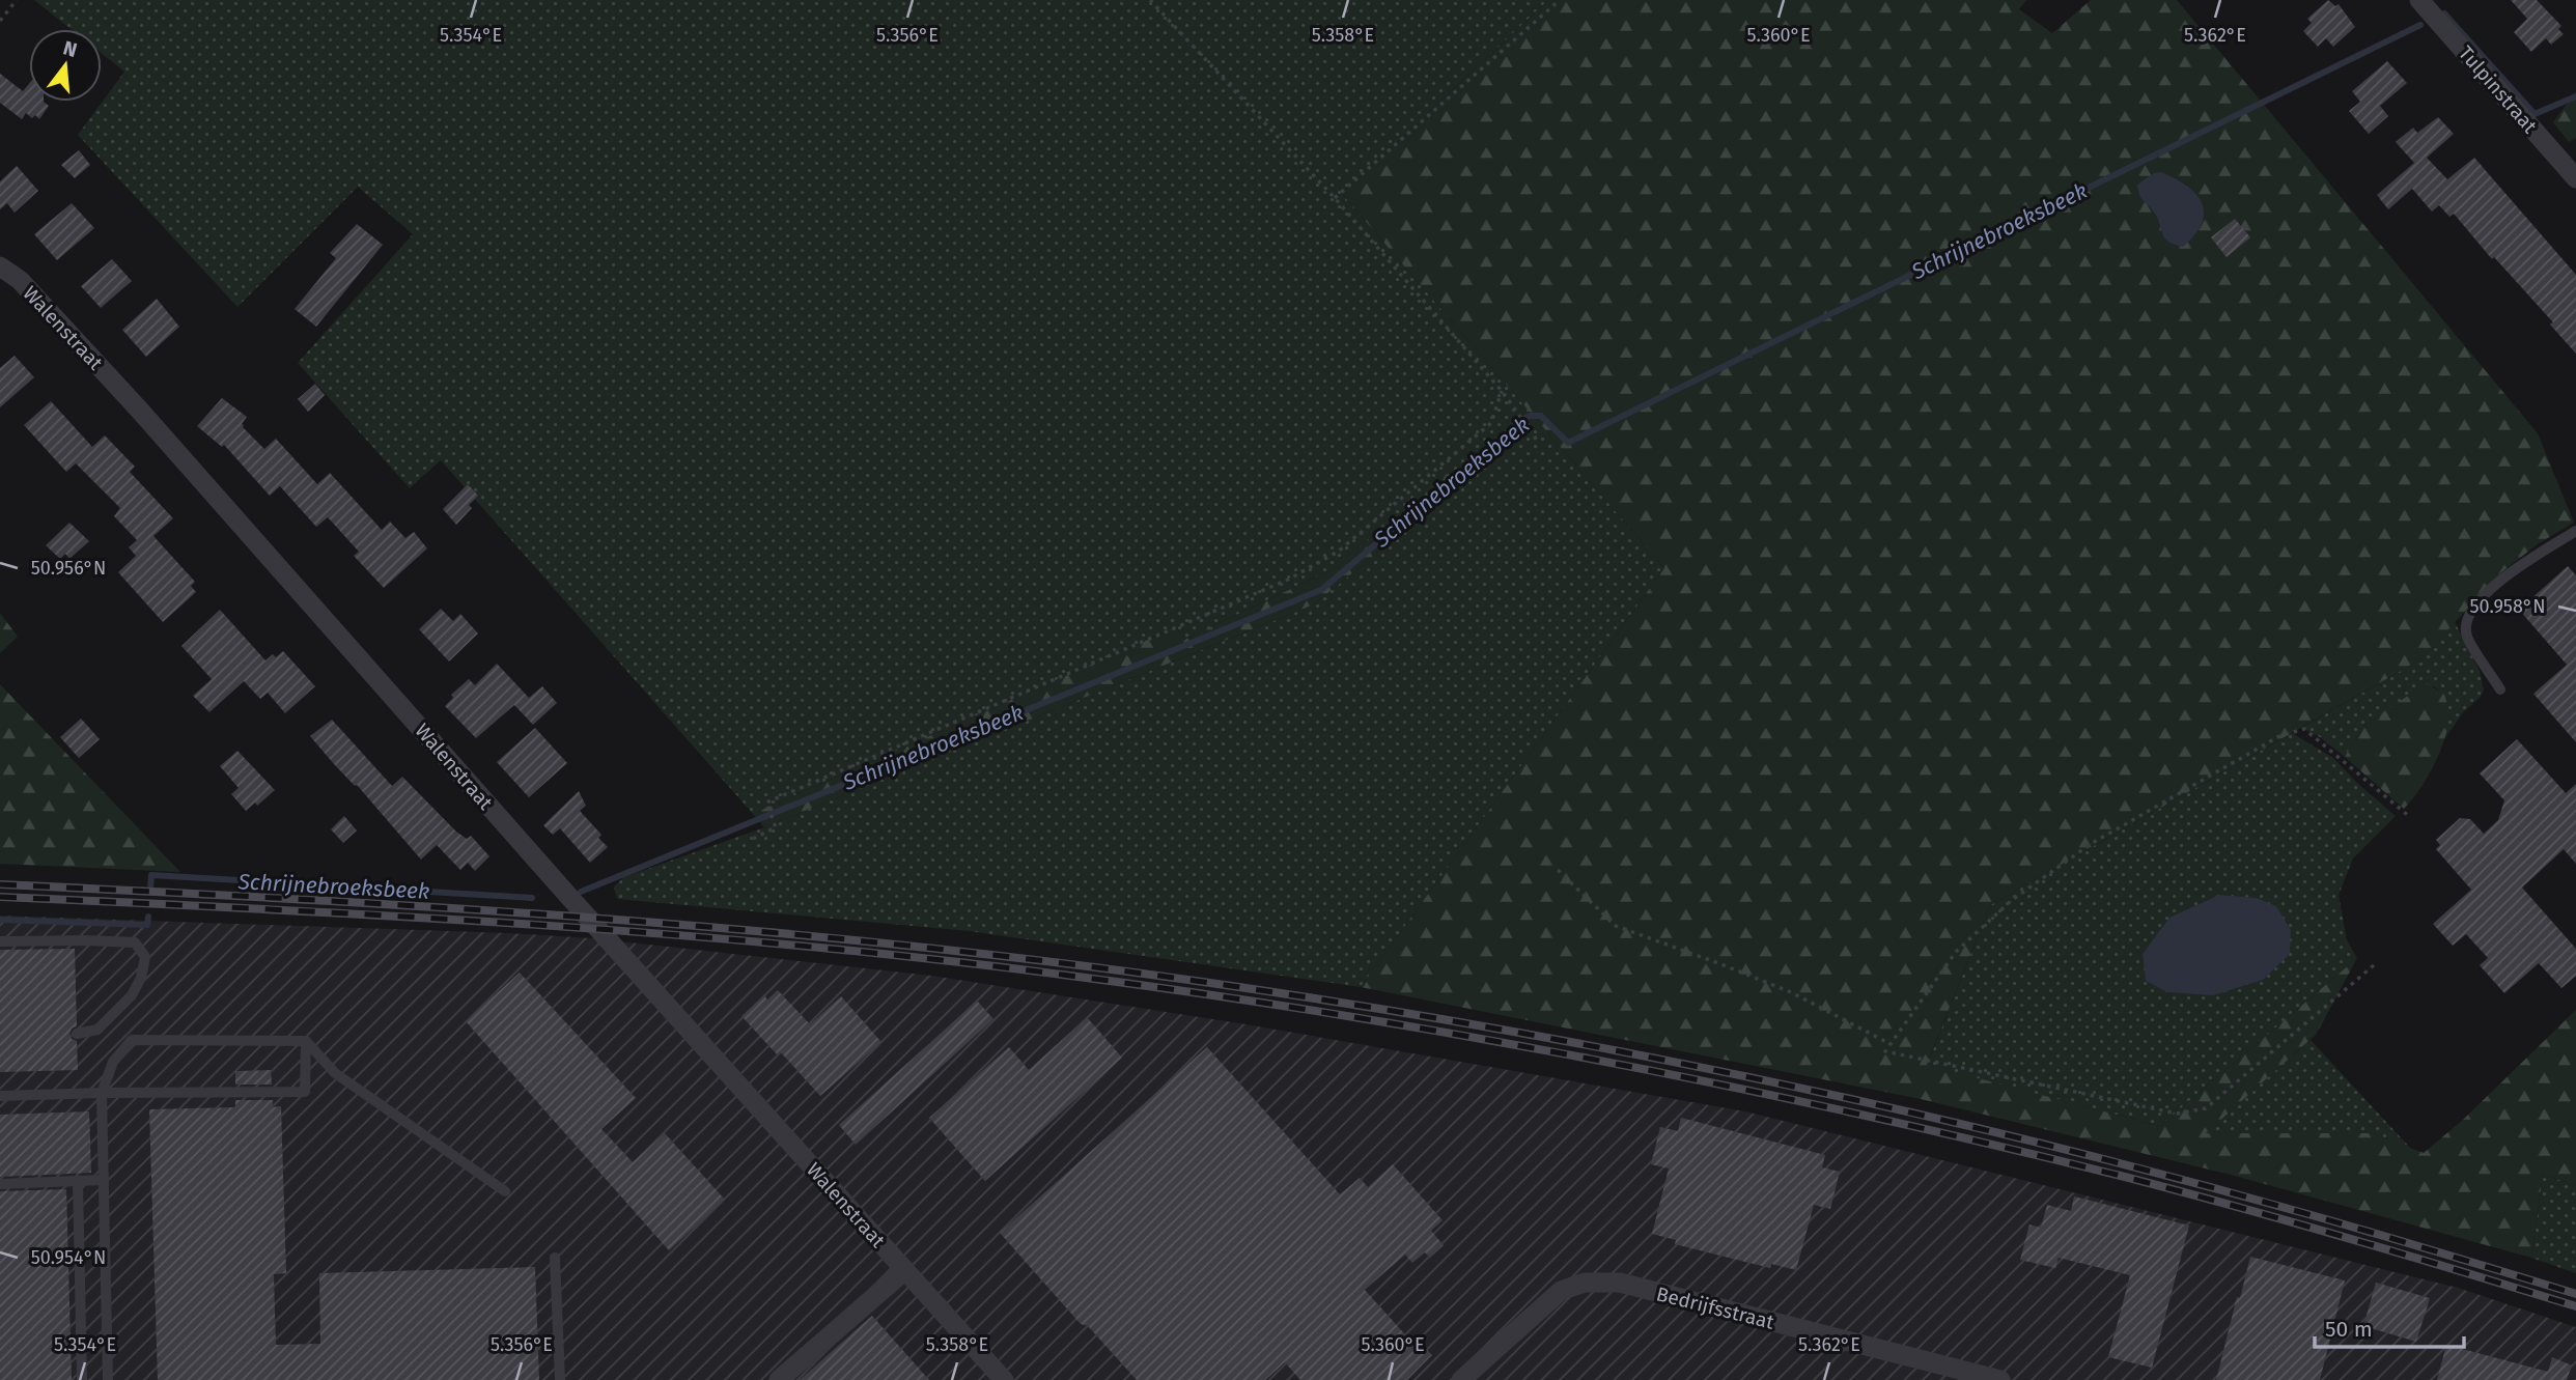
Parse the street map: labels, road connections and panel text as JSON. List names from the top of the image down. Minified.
{"streets":{"street":["Tulpinstraat","Walenstraat","Bedrijfsstraat"]},"water":["Schrijnebroeksbeek"],"scale_bar":"50 m","north":"top","coordinates":["5.354°E","5.356°E","5.358°E","5.360°E","5.362°E","50.956°N","50.958°N","50.954°N"]}
